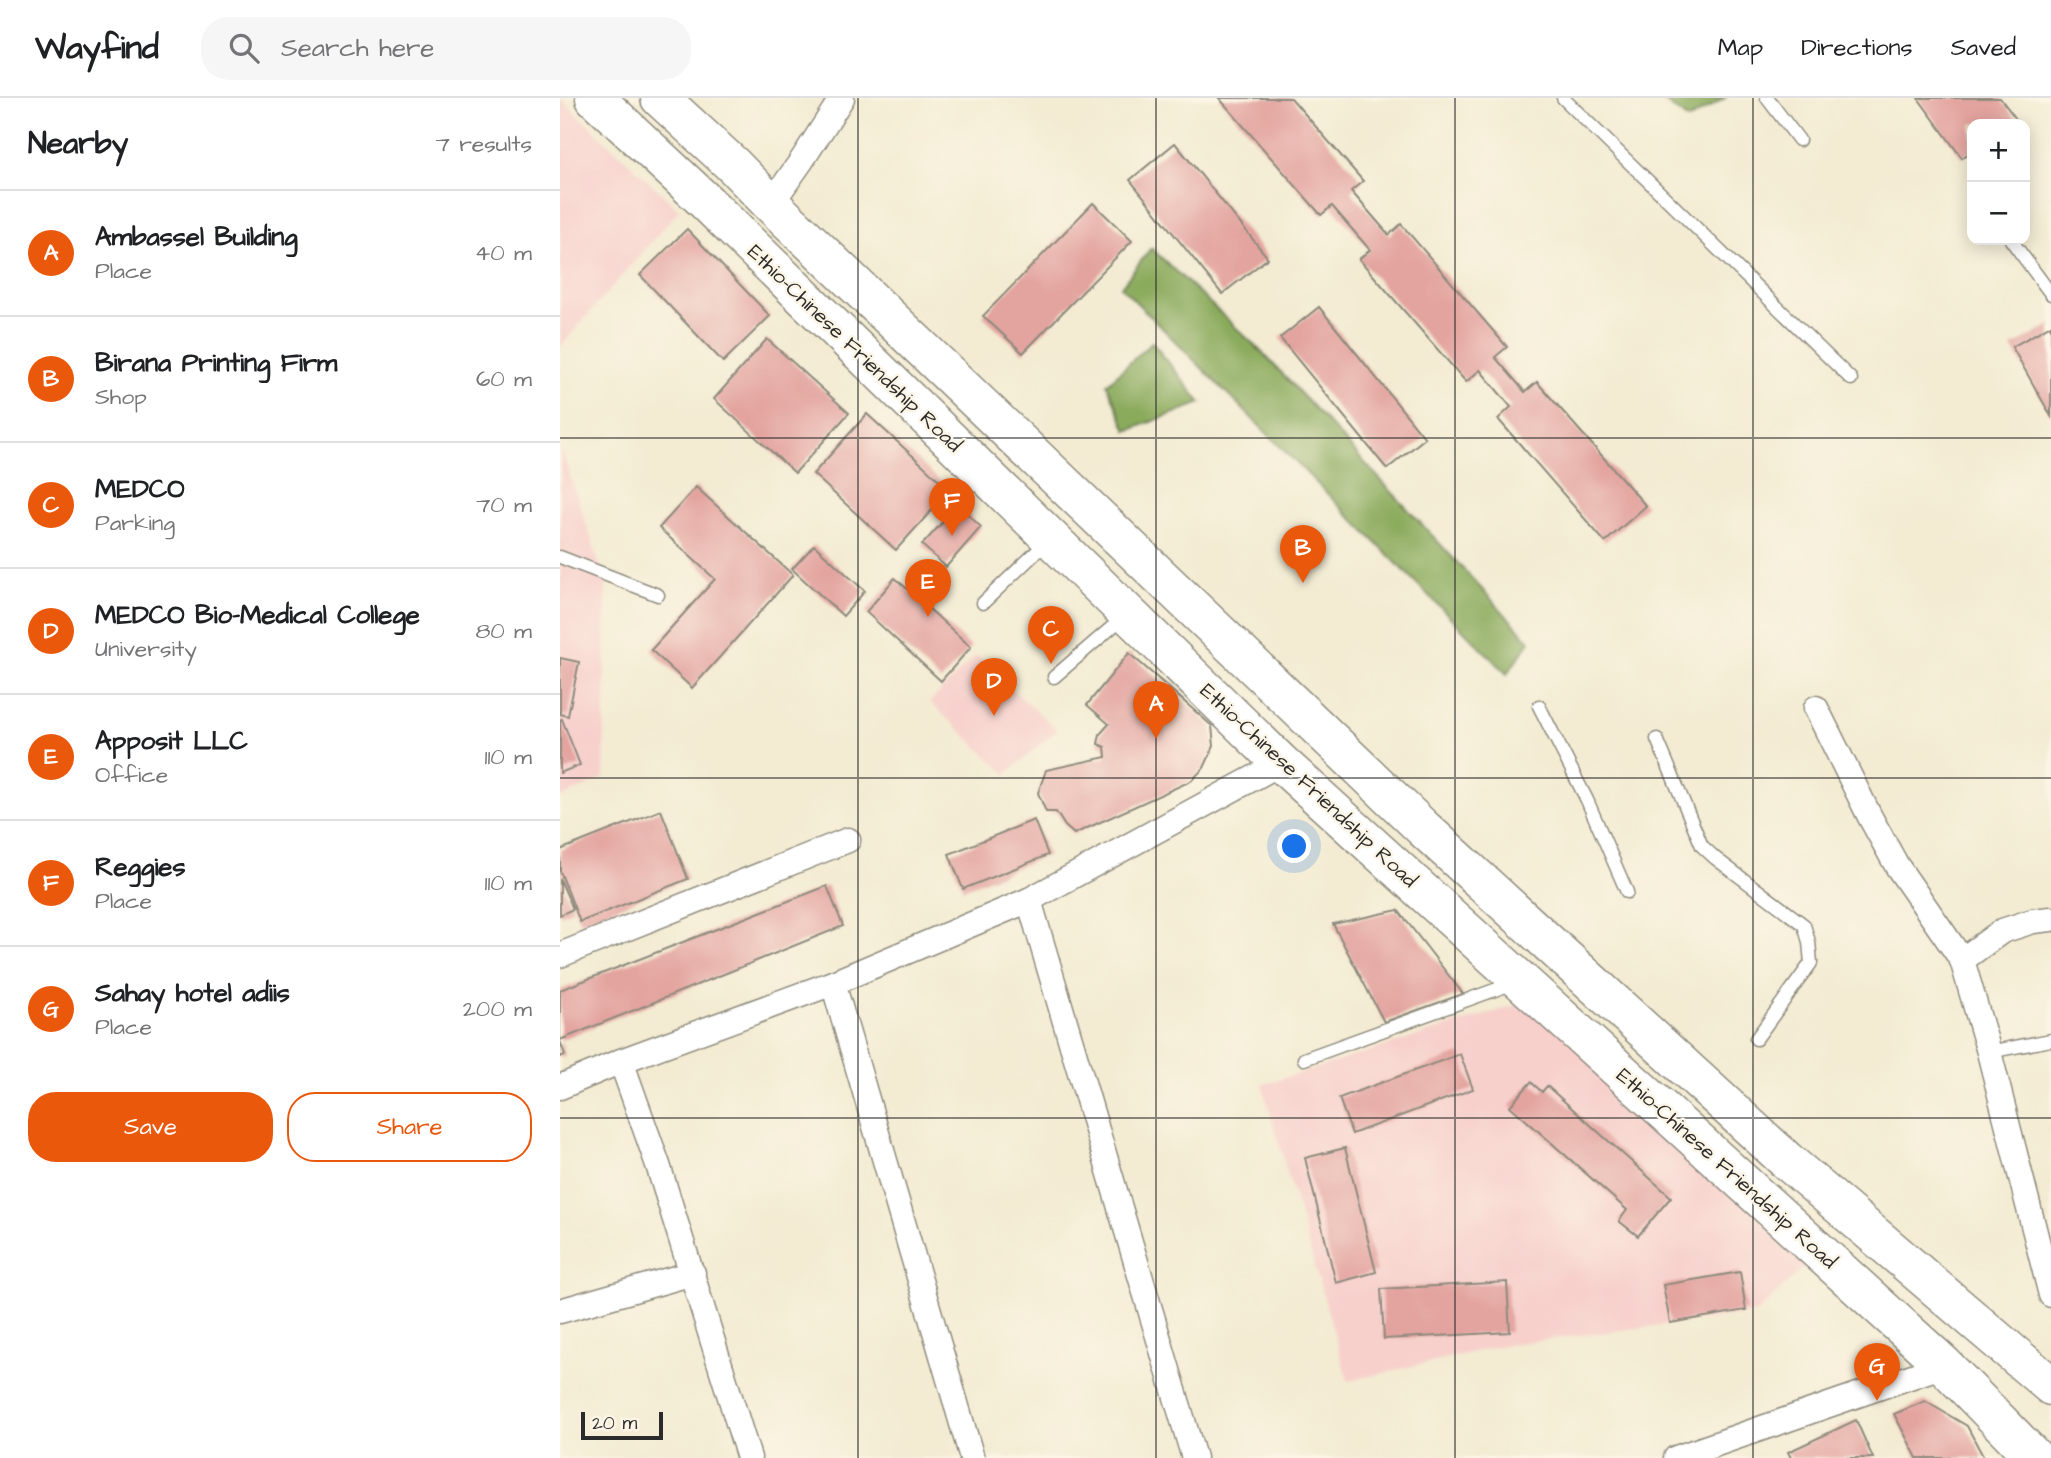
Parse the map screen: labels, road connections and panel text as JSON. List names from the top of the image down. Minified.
{"streets":{"main road":["Ethio-Chinese Friendship Road"]},"scale_bar":"20 m","page":{"header":"Wayfind","search":"Search here","nav":["Map","Directions","Saved"],"heading":["Nearby","7 results"],"map_buttons":["+","−"],"list":[{"mark":"A","name":"Ambassel Building","note":"Place","value":"40 m"},{"mark":"B","name":"Birana Printing Firm","note":"Shop","value":"60 m"},{"mark":"C","name":"MEDCO","note":"Parking","value":"70 m"},{"mark":"D","name":"MEDCO Bio-Medical College","note":"University","value":"80 m"},{"mark":"E","name":"Apposit LLC","note":"Office","value":"110 m"},{"mark":"F","name":"Reggies","note":"Place","value":"110 m"},{"mark":"G","name":"Sahay hotel adiis","note":"Place","value":"200 m"}],"pins":["F","B","E","C","D","A","G"],"buttons":["Save","Share"],"scale":"20 m"}}
